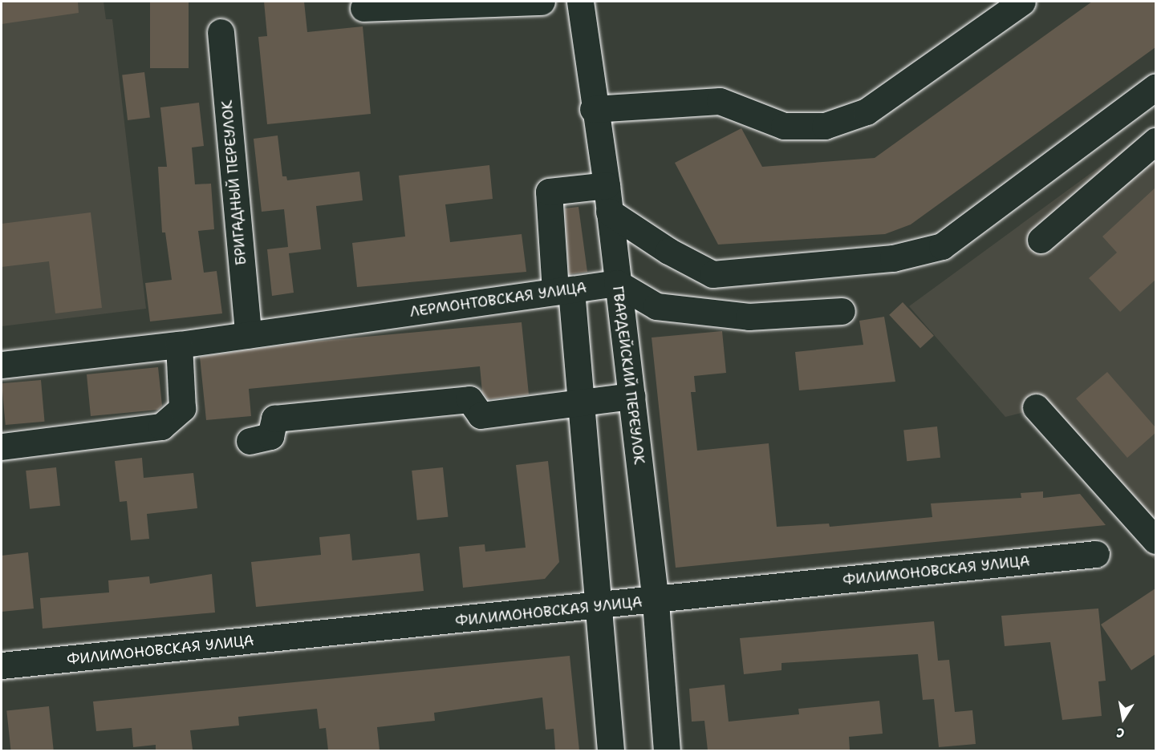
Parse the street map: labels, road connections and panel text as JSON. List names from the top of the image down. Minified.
{"streets":{"street":["БРИГАДНЫЙ ПЕРЕУЛОК","ЛЕРМОНТОВСКАЯ УЛИЦА","ГВАРДЕЙСКИЙ ПЕРЕУЛОК","ФИЛИМОНОВСКАЯ УЛИЦА"]},"crossings":[["БРИГАДНЫЙ ПЕРЕУЛОК","ЛЕРМОНТОВСКАЯ УЛИЦА"],["ЛЕРМОНТОВСКАЯ УЛИЦА","ГВАРДЕЙСКИЙ ПЕРЕУЛОК"],["ГВАРДЕЙСКИЙ ПЕРЕУЛОК","ФИЛИМОНОВСКАЯ УЛИЦА"]],"north":"bottom"}
